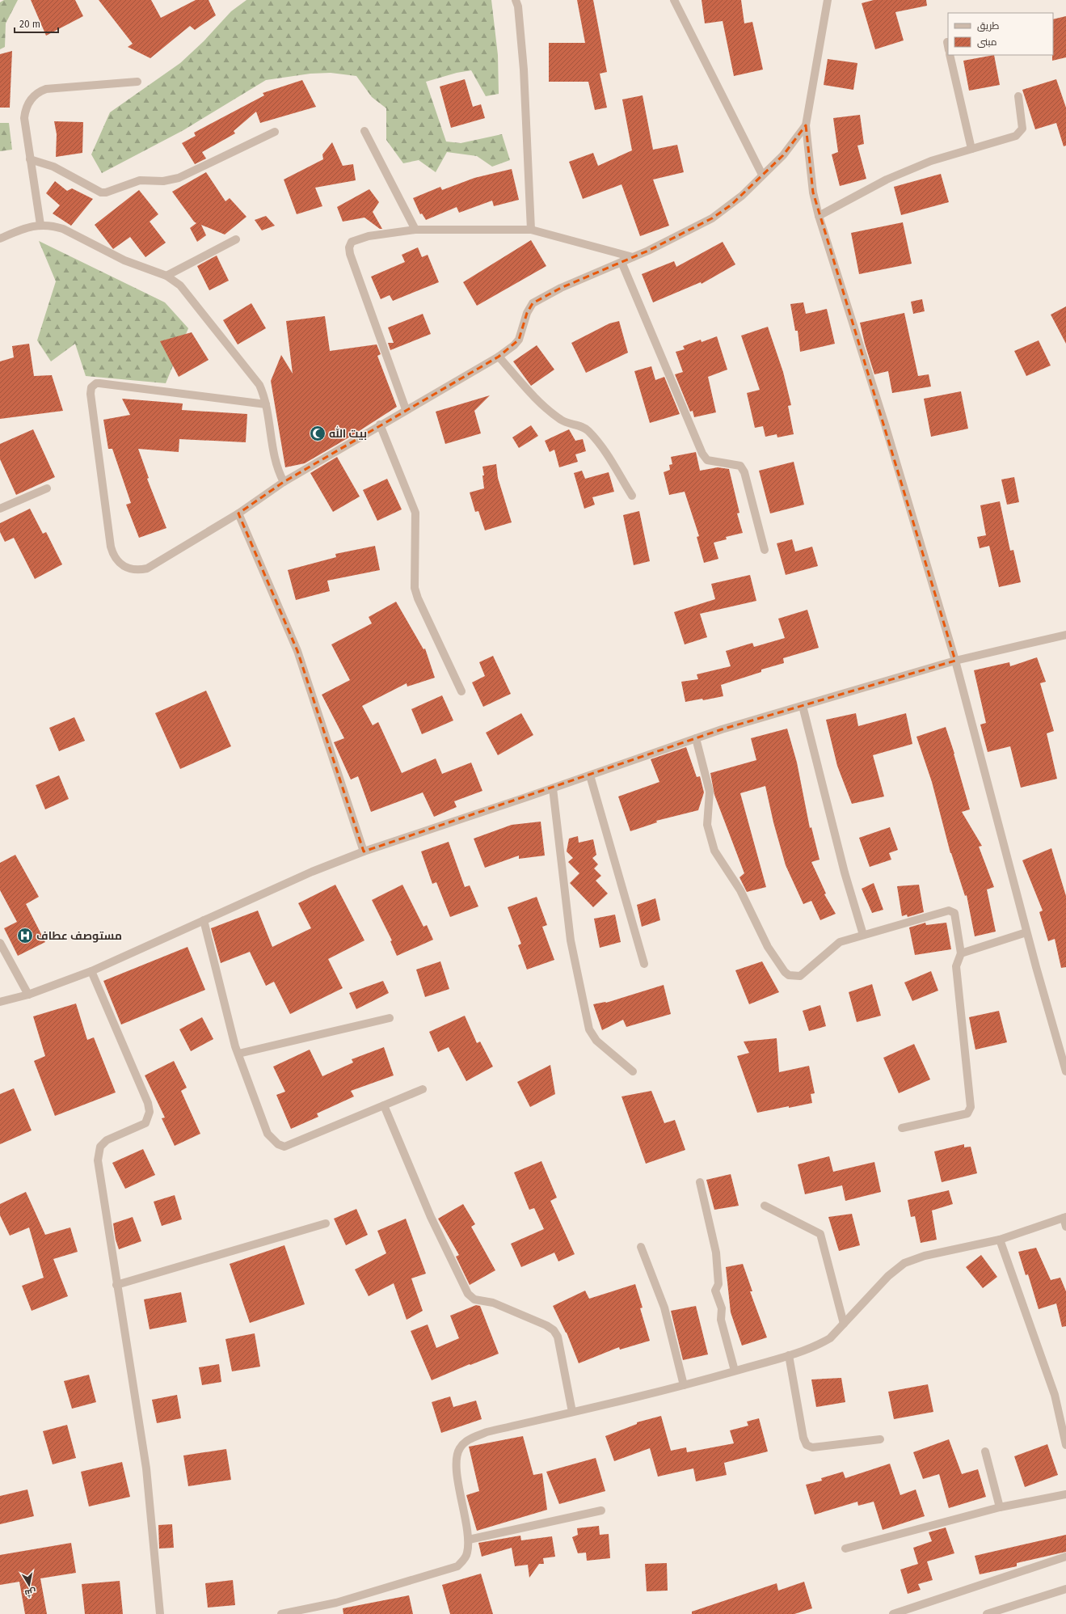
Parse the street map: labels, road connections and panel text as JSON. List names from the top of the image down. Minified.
{"places":{"mosque":["بيت الله"],"hospital":["مستوصف عطاف"]},"legend":["طريق","مبنى"],"scale_bar":"20 m","north":"bottom"}
